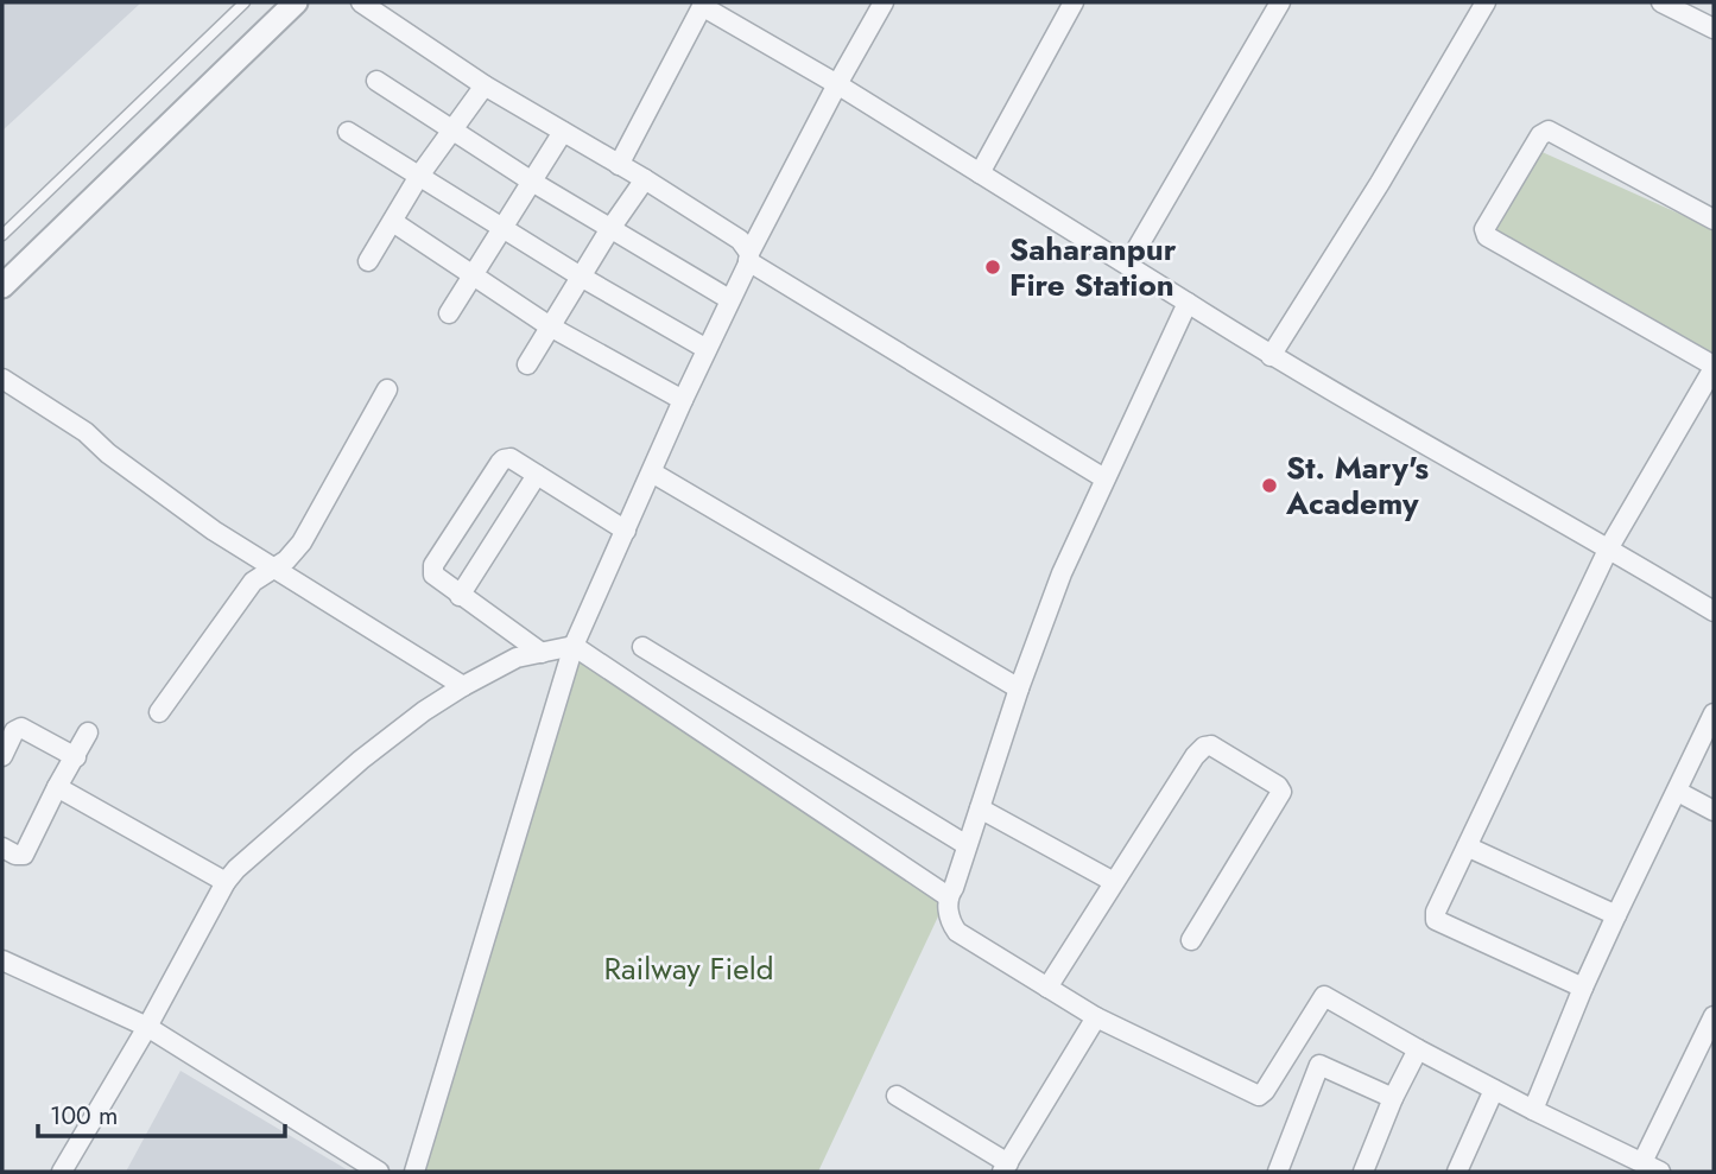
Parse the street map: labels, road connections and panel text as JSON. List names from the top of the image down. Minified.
{"parks":["Railway Field"],"places":["Saharanpur Fire Station","St. Mary's Academy"],"scale_bar":"100 m"}
